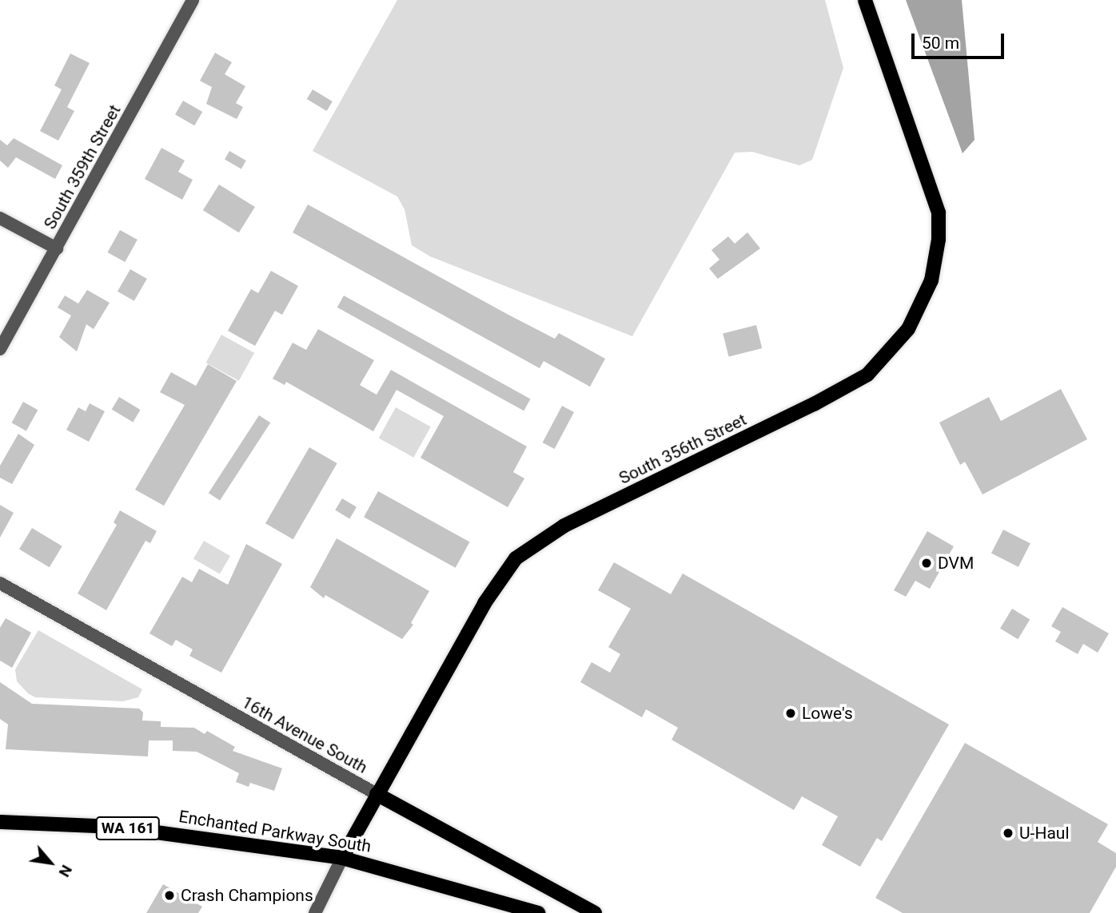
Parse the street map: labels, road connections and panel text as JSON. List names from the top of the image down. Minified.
{"streets":{"main road":["South 356th Street","16th Avenue South","WA 161","Enchanted Parkway South"],"street":["South 359th Street"]},"crossings":[["South 356th Street","16th Avenue South"],["South 356th Street","Enchanted Parkway South"]],"places":["DVM","Lowe's","U-Haul","Crash Champions"],"scale_bar":"50 m","north":"bottom right"}
